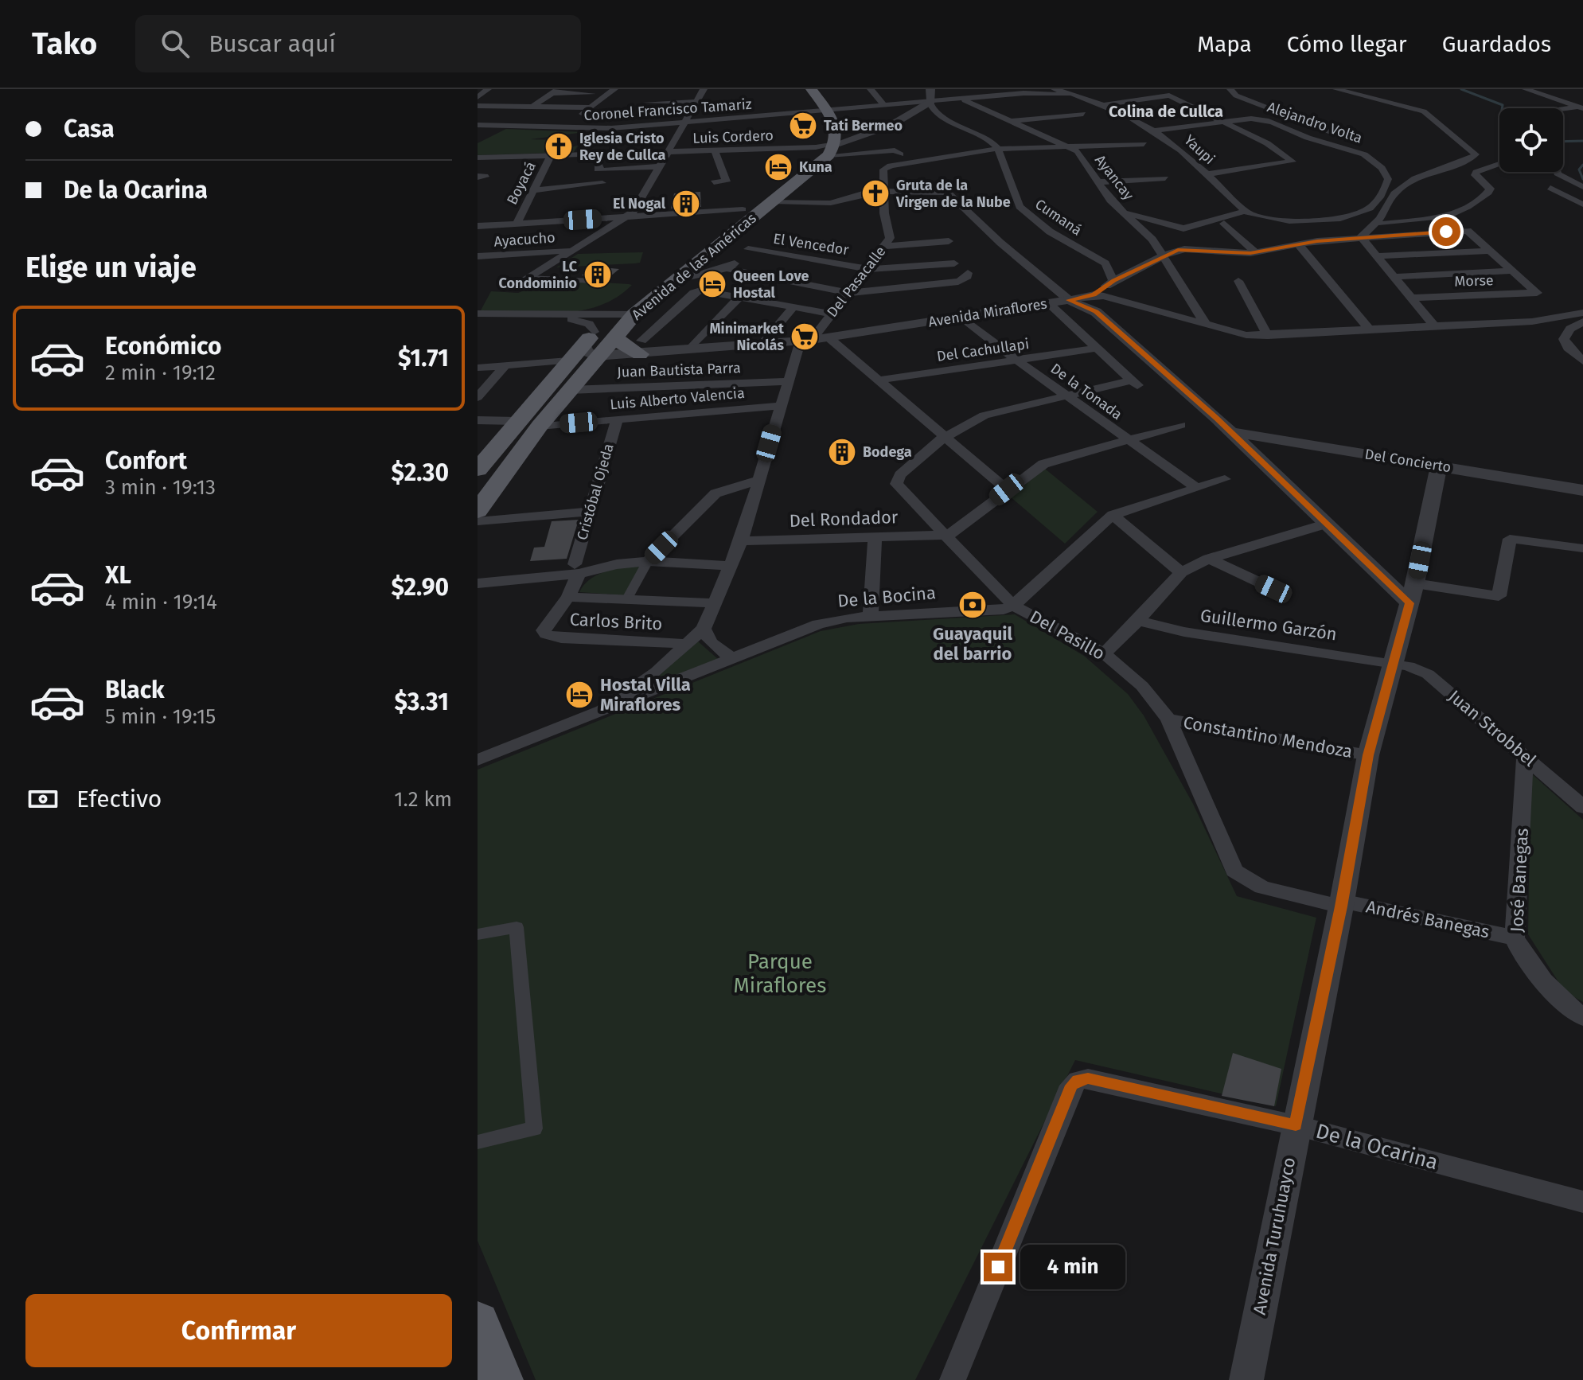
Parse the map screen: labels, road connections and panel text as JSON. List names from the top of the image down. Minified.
{"streets":{"main road":["Avenida de las Américas"],"street":["Coronel Francisco Tamariz","Alejandro Volta","Luis Cordero","Yaupi","Ayancay","Boyacá","Cumaná","Ayacucho","El Vencedor","Morse","Del Pasacalle","Avenida Miraflores","Del Cachullapi","Juan Bautista Parra","De la Tonada","Luis Alberto Valencia","Del Concierto","Cristóbal Ojeda","Del Rondador","De la Bocina","Carlos Brito","Guillermo Garzón","Del Pasillo","Juan Strobbel","Constantino Mendoza","José Banegas","Andrés Banegas","De la Ocarina","Avenida Turuhuayco"]},"crossings":[["Coronel Francisco Tamariz","Yaupi"],["Coronel Francisco Tamariz","Ayancay"],["Coronel Francisco Tamariz","Avenida de las Américas"],["Luis Cordero","Boyacá"],["Luis Cordero","Avenida de las Américas"],["Ayancay","Avenida Miraflores"],["El Vencedor","Del Pasacalle"],["Avenida de las Américas","Avenida Miraflores"],["Avenida de las Américas","Juan Bautista Parra"],["Avenida de las Américas","Luis Alberto Valencia"],["Del Pasacalle","Avenida Miraflores"],["Del Pasacalle","Juan Bautista Parra"],["Del Pasacalle","Luis Alberto Valencia"],["Del Pasacalle","Del Rondador"],["Del Pasacalle","De la Bocina"],["Del Pasacalle","Carlos Brito"],["Avenida Miraflores","De la Tonada"],["Del Cachullapi","De la Tonada"],["Luis Alberto Valencia","Cristóbal Ojeda"],["Del Concierto","Avenida Turuhuayco"],["Cristóbal Ojeda","Carlos Brito"],["Del Rondador","Del Pasillo"],["De la Bocina","Del Pasillo"],["Guillermo Garzón","Juan Strobbel"],["Guillermo Garzón","Avenida Turuhuayco"],["Del Pasillo","Constantino Mendoza"],["Del Pasillo","Andrés Banegas"],["Del Pasillo","Avenida Turuhuayco"],["Juan Strobbel","José Banegas"],["Juan Strobbel","Avenida Turuhuayco"],["Constantino Mendoza","Avenida Turuhuayco"],["José Banegas","Andrés Banegas"],["Andrés Banegas","Avenida Turuhuayco"],["De la Ocarina","Avenida Turuhuayco"]],"districts":["Colina de Cullca"],"parks":["Parque Miraflores"],"places":{"supermarket":["Tati Bermeo","Minimarket Nicolás"],"church":["Iglesia Cristo Rey de Cullca","Gruta de la Virgen de la Nube"],"hotel":["Kuna","Queen Love Hostal","Hostal Villa Miraflores"],"building":["El Nogal","LC Condominio","Bodega"],"bank":["Guayaquil del barrio"]},"page":{"header":"Tako","search":"Buscar aquí","nav":["Mapa","Cómo llegar","Guardados"],"banner":["Casa","De la Ocarina"],"heading":"Elige un viaje","list":[{"name":"Económico","note":"2 min · 19:12","value":"$1.71"},{"name":"Confort","note":"3 min · 19:13","value":"$2.30"},{"name":"XL","note":"4 min · 19:14","value":"$2.90"},{"name":"Black","note":"5 min · 19:15","value":"$3.31"}],"pay":["Efectivo","1.2 km"],"bubble":"4 min","buttons":"Confirmar"}}
